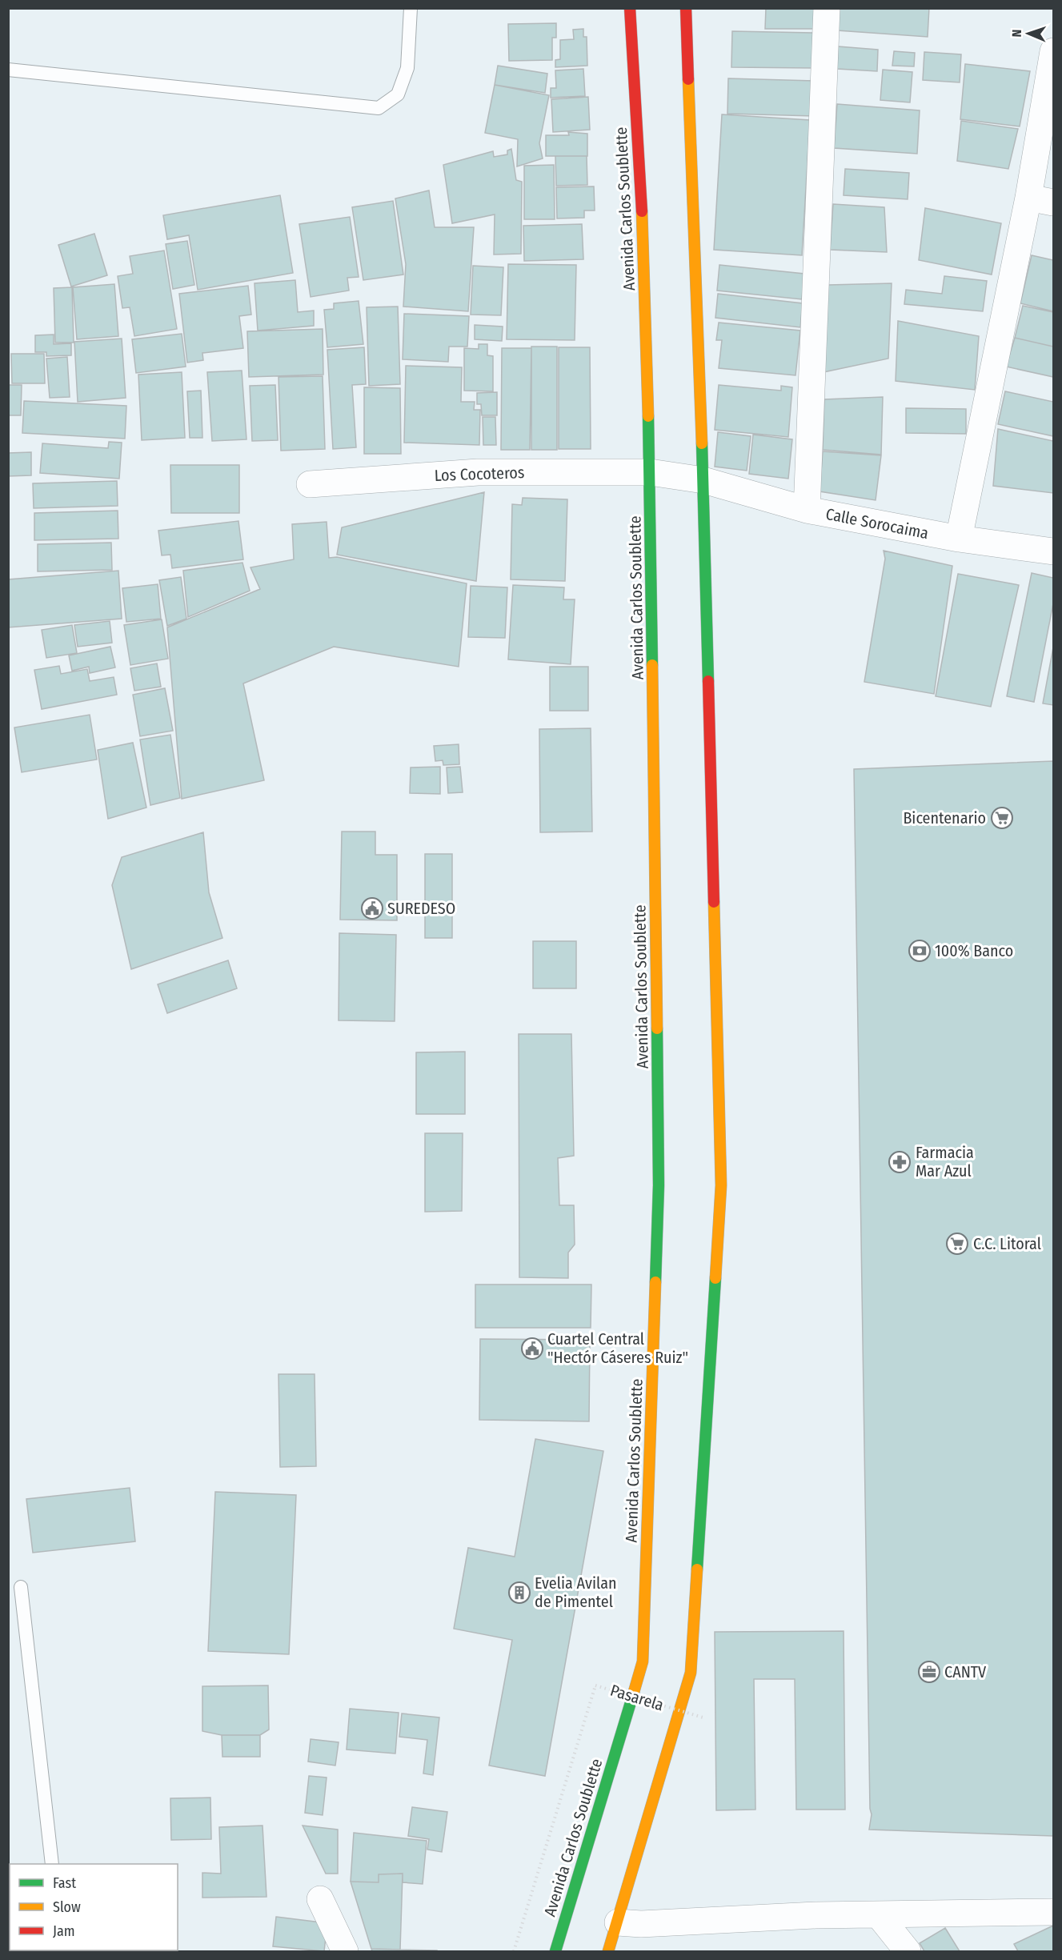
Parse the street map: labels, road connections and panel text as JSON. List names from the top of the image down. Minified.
{"streets":{"main road":["Avenida Carlos Soublette"],"street":["Los Cocoteros","Calle Sorocaima"],"path":["Pasarela"]},"crossings":[["Avenida Carlos Soublette","Los Cocoteros"],["Los Cocoteros","Calle Sorocaima"]],"places":{"supermarket":["Bicentenario","C.C. Litoral"],"public building":["SUREDESO","Cuartel Central \"Hectór Cáseres Ruiz\""],"bank":["100% Banco"],"pharmacy":["Farmacia Mar Azul"],"building":["Evelia Avilan de Pimentel"],"office":["CANTV"]},"legend":["Fast","Slow","Jam"],"north":"left"}
